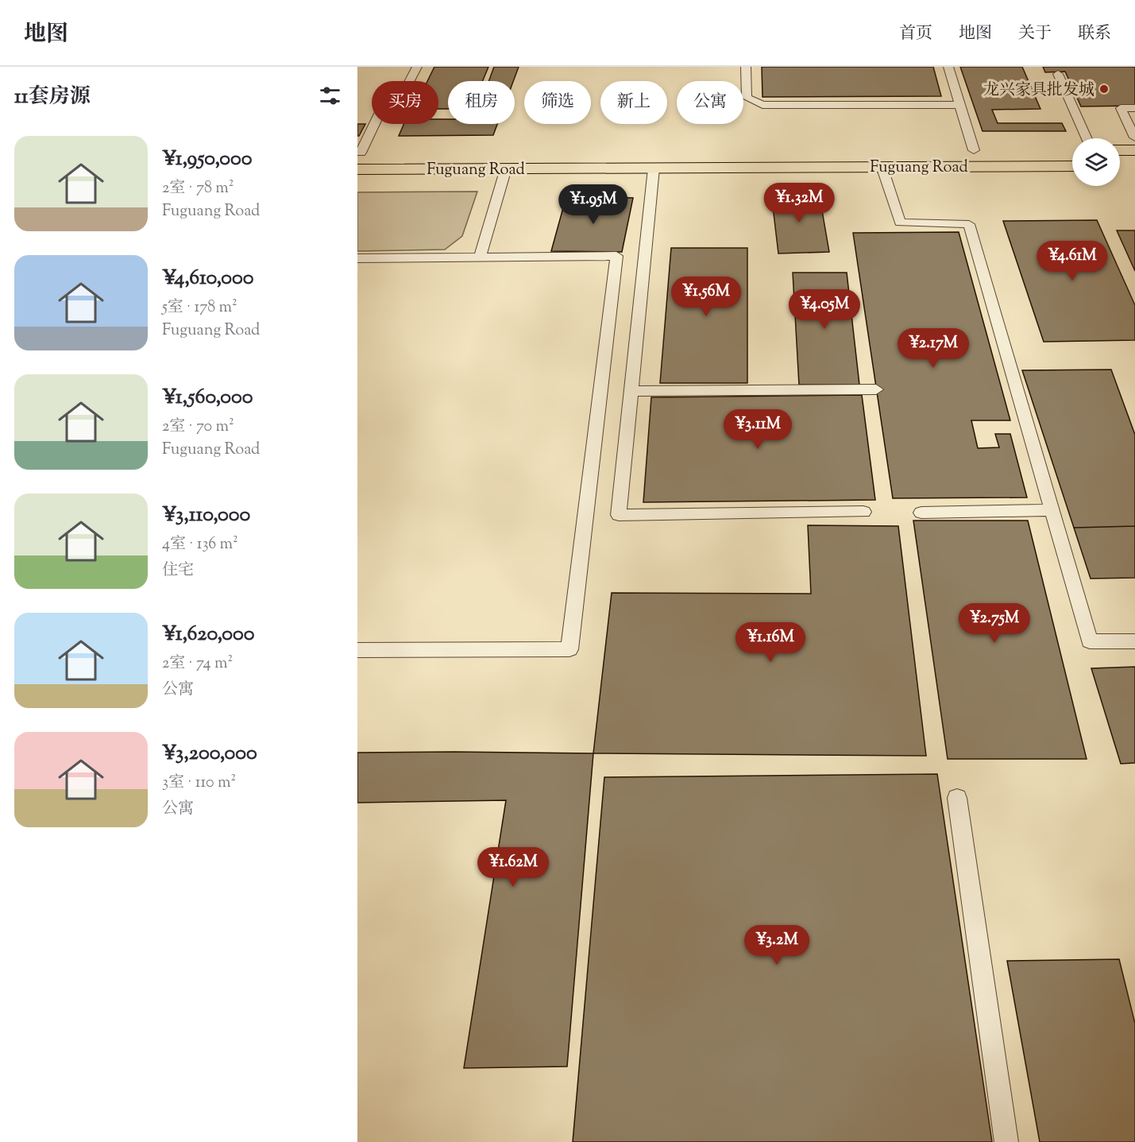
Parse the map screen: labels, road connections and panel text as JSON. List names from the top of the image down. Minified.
{"streets":{"main road":["Fuguang Road"]},"places":["龙兴家具批发城"],"page":{"header":"地图","nav":["首页","地图","关于","联系"],"heading":"11套房源","chip":["买房","租房","筛选","新上","公寓"],"list":[{"name":"¥1,950,000","note":"2室 · 78 m² · Fuguang Road"},{"name":"¥4,610,000","note":"5室 · 178 m² · Fuguang Road"},{"name":"¥1,560,000","note":"2室 · 70 m² · Fuguang Road"},{"name":"¥3,110,000","note":"4室 · 136 m² · 住宅"},{"name":"¥1,620,000","note":"2室 · 74 m² · 公寓"},{"name":"¥3,200,000","note":"3室 · 110 m² · 公寓"}],"price":["¥1.32M","¥1.95M","¥4.61M","¥1.56M","¥4.05M","¥2.17M","¥3.11M","¥2.75M","¥1.16M","¥1.62M","¥3.2M"]}}
